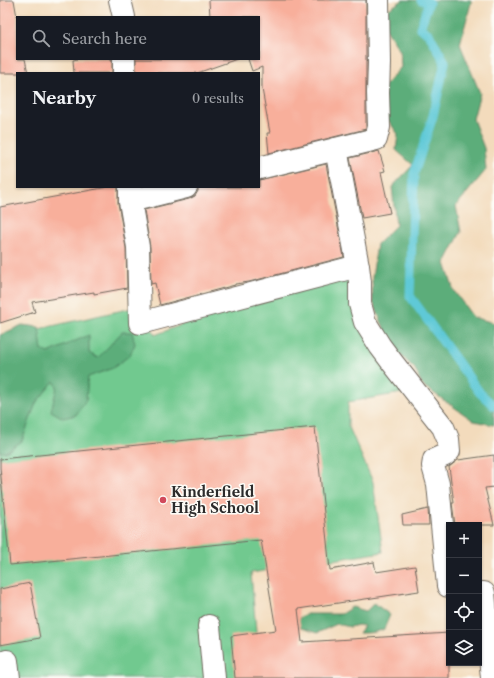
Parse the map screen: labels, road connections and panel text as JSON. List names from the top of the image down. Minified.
{"places":["Kinderfield High School"],"page":{"search":"Search here","heading":["Nearby","0 results"],"map_buttons":["+","−"]}}
